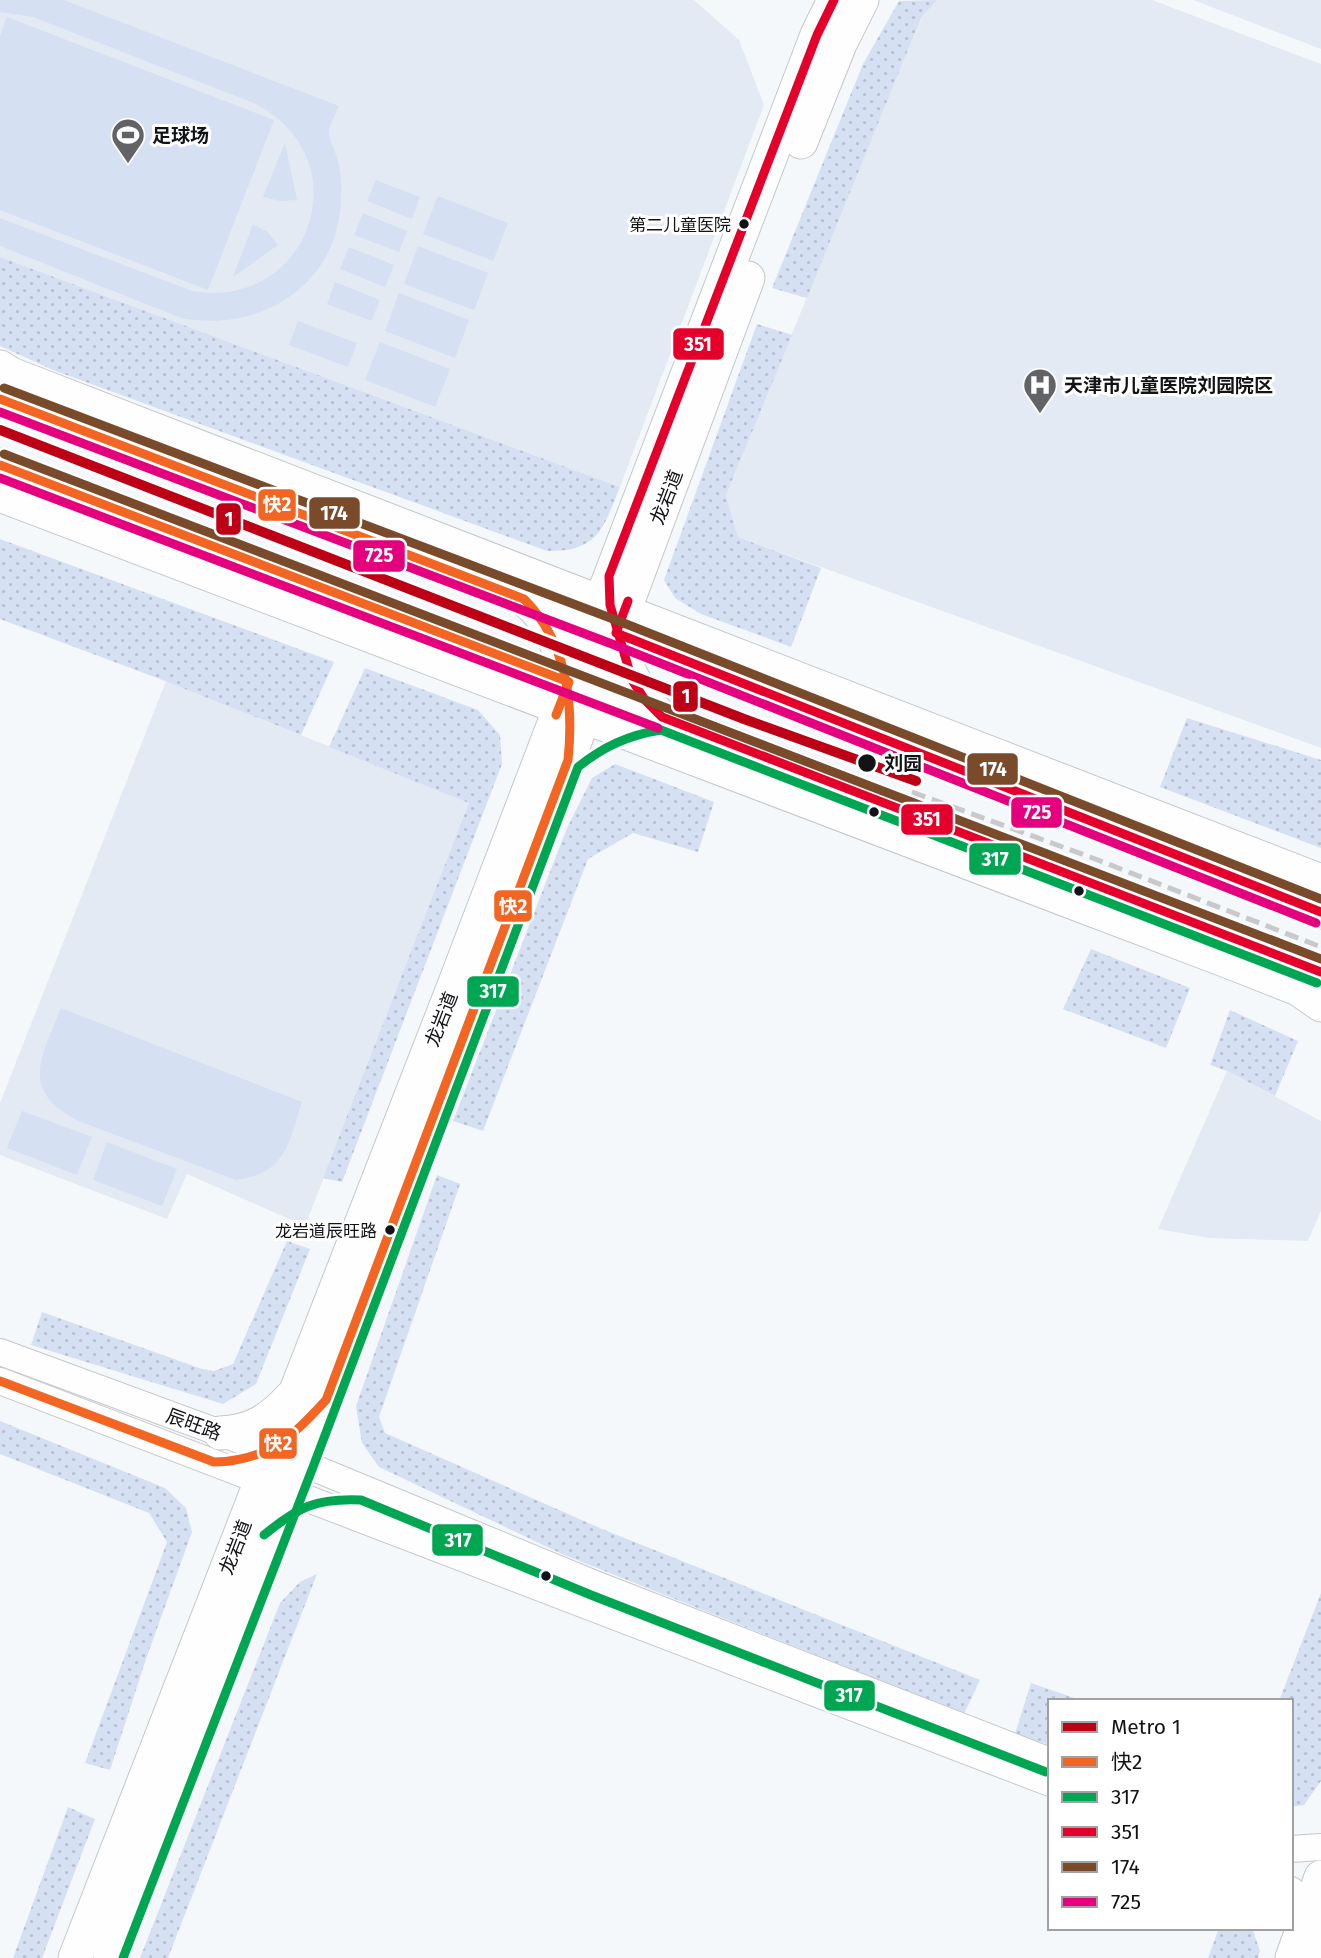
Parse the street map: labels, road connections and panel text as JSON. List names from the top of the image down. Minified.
{"streets":{"main road":["龙岩道"],"street":["辰旺路"]},"crossings":[["龙岩道","辰旺路"]],"places":{"sports":["足球场"],"other":["第二儿童医院","刘园","龙岩道辰旺路"],"hospital":["天津市儿童医院刘园院区"]},"lines":["transit line 351","transit line 174","transit line 快2","transit line 725","metro line 1","transit line 317"],"legend":["Metro 1","快2","317","351","174","725"]}
